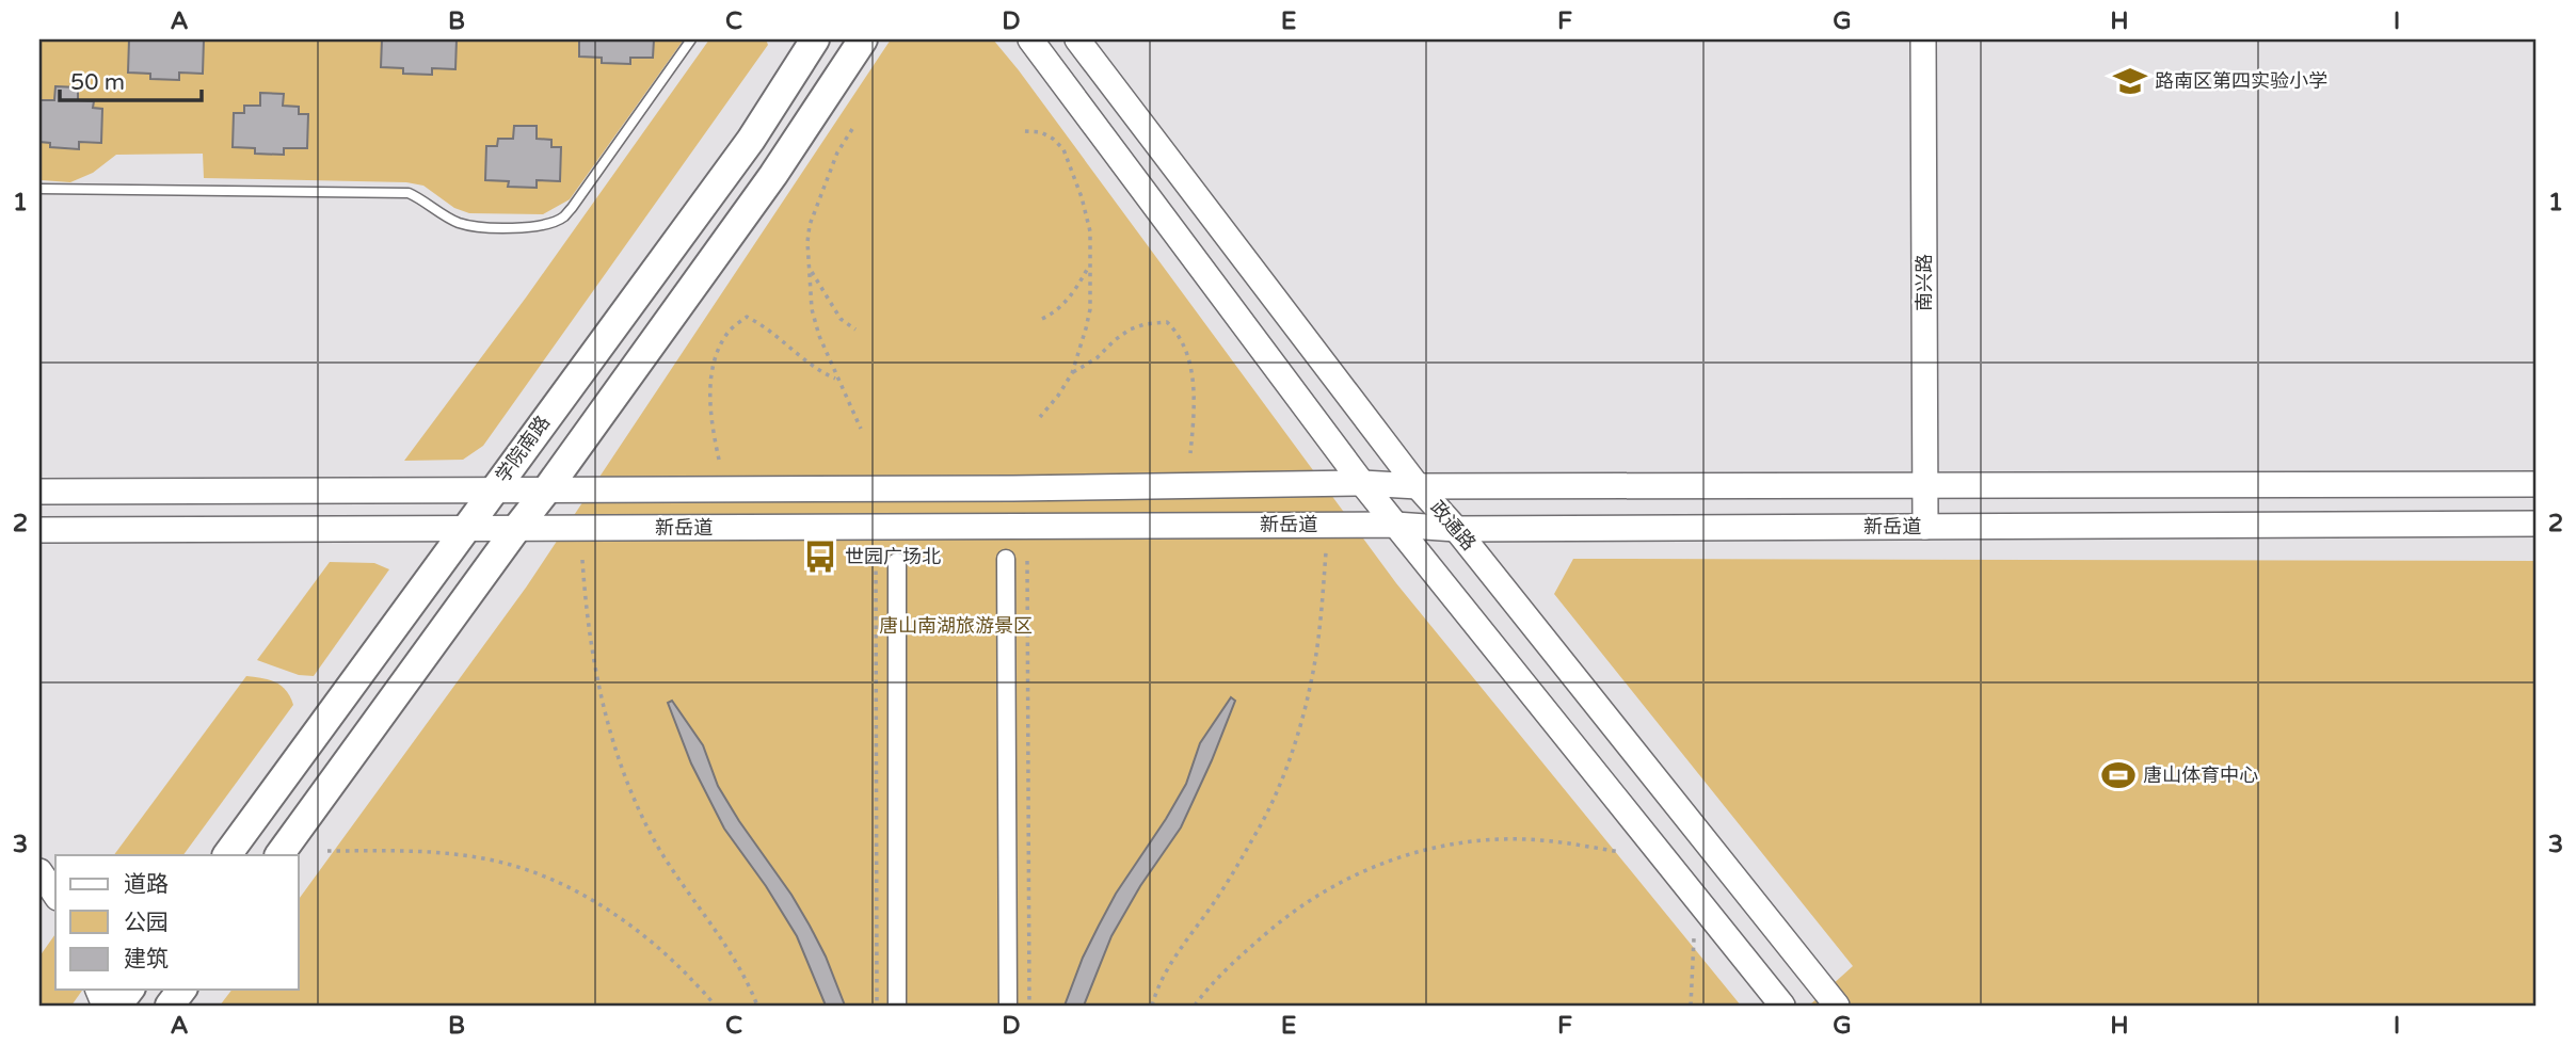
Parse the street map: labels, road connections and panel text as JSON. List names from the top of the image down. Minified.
{"streets":{"main road":["南兴路","学院南路","新岳道","政通路"]},"crossings":[["南兴路","新岳道"],["学院南路","新岳道"],["新岳道","政通路"]],"parks":["唐山南湖旅游景区"],"places":{"school or university":["路南区第四实验小学"],"bus stop":["世园广场北"],"sports":["唐山体育中心"]},"legend":["道路","公园","建筑"],"scale_bar":"50 m","grid":{"columns":["A","B","C","D","E","F","G","H","I"],"rows":["1","2","3"]}}
